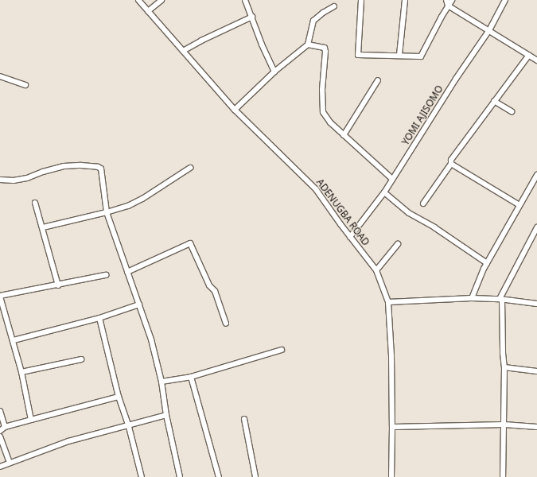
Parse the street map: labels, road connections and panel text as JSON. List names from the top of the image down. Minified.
{"streets":{"street":["YOMI AJISOMO","ADENUGBA ROAD"]},"crossings":[["YOMI AJISOMO","ADENUGBA ROAD"]]}
